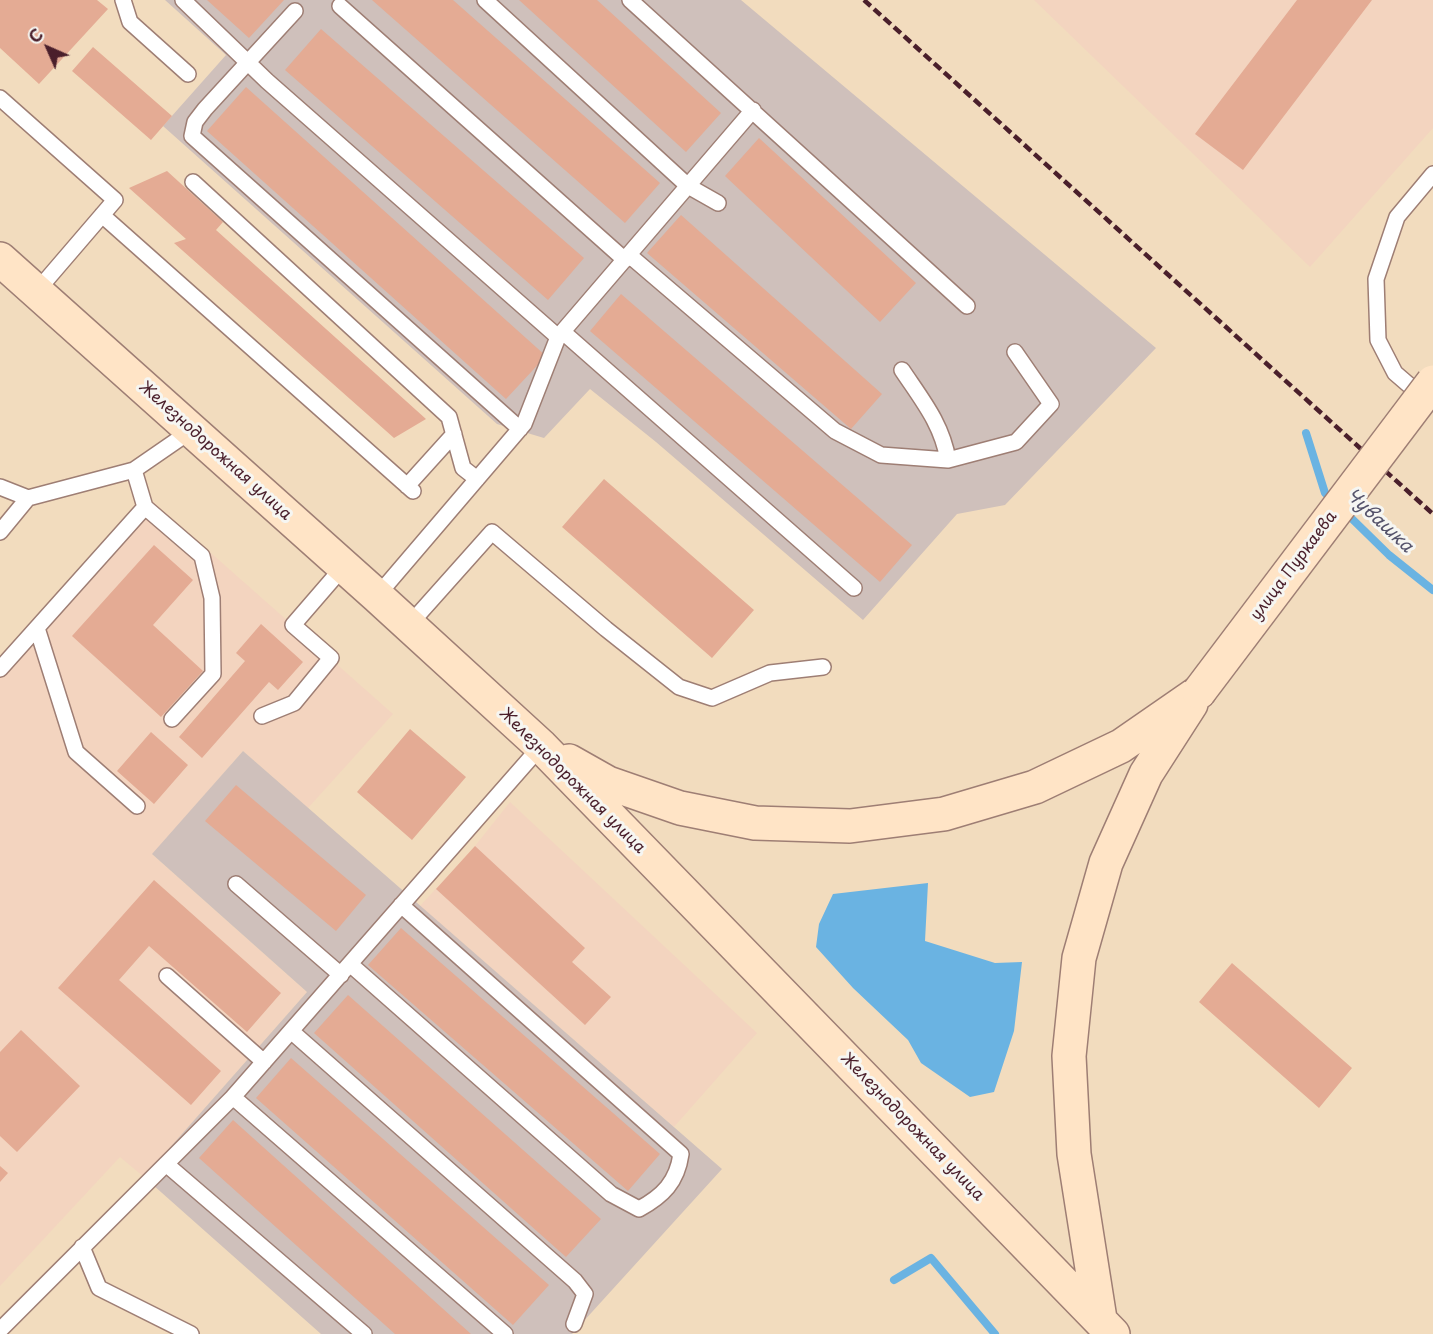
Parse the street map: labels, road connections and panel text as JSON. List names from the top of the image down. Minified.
{"streets":{"main road":["Железнодорожная улица","улица Пуркаева"]},"water":["Чувашка"],"north":"top left"}
